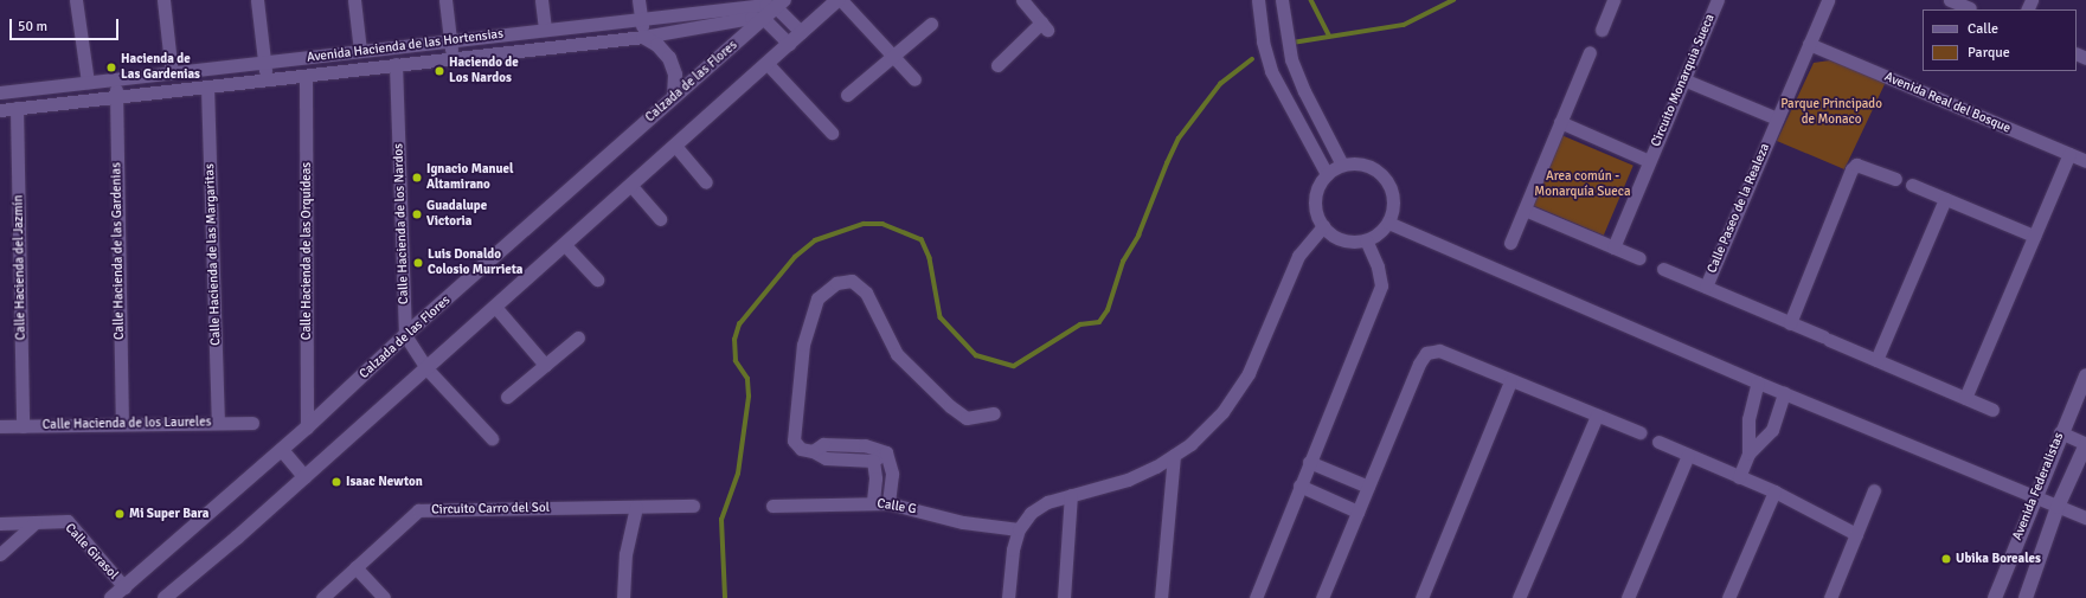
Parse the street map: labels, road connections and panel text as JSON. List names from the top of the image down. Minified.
{"streets":{"street":["Avenida Hacienda de las Hortensias","Circuito Monarquia Sueca","Calzada de las Flores","Avenida Real del Bosque","Calle Paseo de la Realeza","Calle Hacienda de los Nardos","Calle Hacienda de las Gardenias","Calle Hacienda de las Orquídeas","Calle Hacienda de las Margaritas","Calle Hacienda del Jazmín","Calle Hacienda de los Laureles","Avenida Federalistas","Calle G","Circuito Carro del Sol","Calle Girasol"]},"crossings":[["Avenida Hacienda de las Hortensias","Calzada de las Flores"],["Avenida Hacienda de las Hortensias","Calle Hacienda de los Nardos"],["Avenida Hacienda de las Hortensias","Calle Hacienda de las Gardenias"],["Avenida Hacienda de las Hortensias","Calle Hacienda de las Orquídeas"],["Avenida Hacienda de las Hortensias","Calle Hacienda de las Margaritas"],["Avenida Hacienda de las Hortensias","Calle Hacienda del Jazmín"],["Calzada de las Flores","Calle Hacienda de los Nardos"],["Calzada de las Flores","Calle Hacienda de las Orquídeas"],["Calzada de las Flores","Calle Girasol"],["Avenida Real del Bosque","Calle Paseo de la Realeza"],["Calle Hacienda de las Gardenias","Calle Hacienda de los Laureles"],["Calle Hacienda de las Margaritas","Calle Hacienda de los Laureles"],["Calle Hacienda del Jazmín","Calle Hacienda de los Laureles"]],"parks":["Parque Principado de Monaco","Area común - Monarquía Sueca"],"places":["Hacienda de Las Gardenias","Haciendo de Los Nardos","Ignacio Manuel Altamirano","Guadalupe Victoria","Luis Donaldo Colosio Murrieta","Isaac Newton","Mi Super Bara","Ubika Boreales"],"legend":["Calle","Parque"],"scale_bar":"50 m"}
